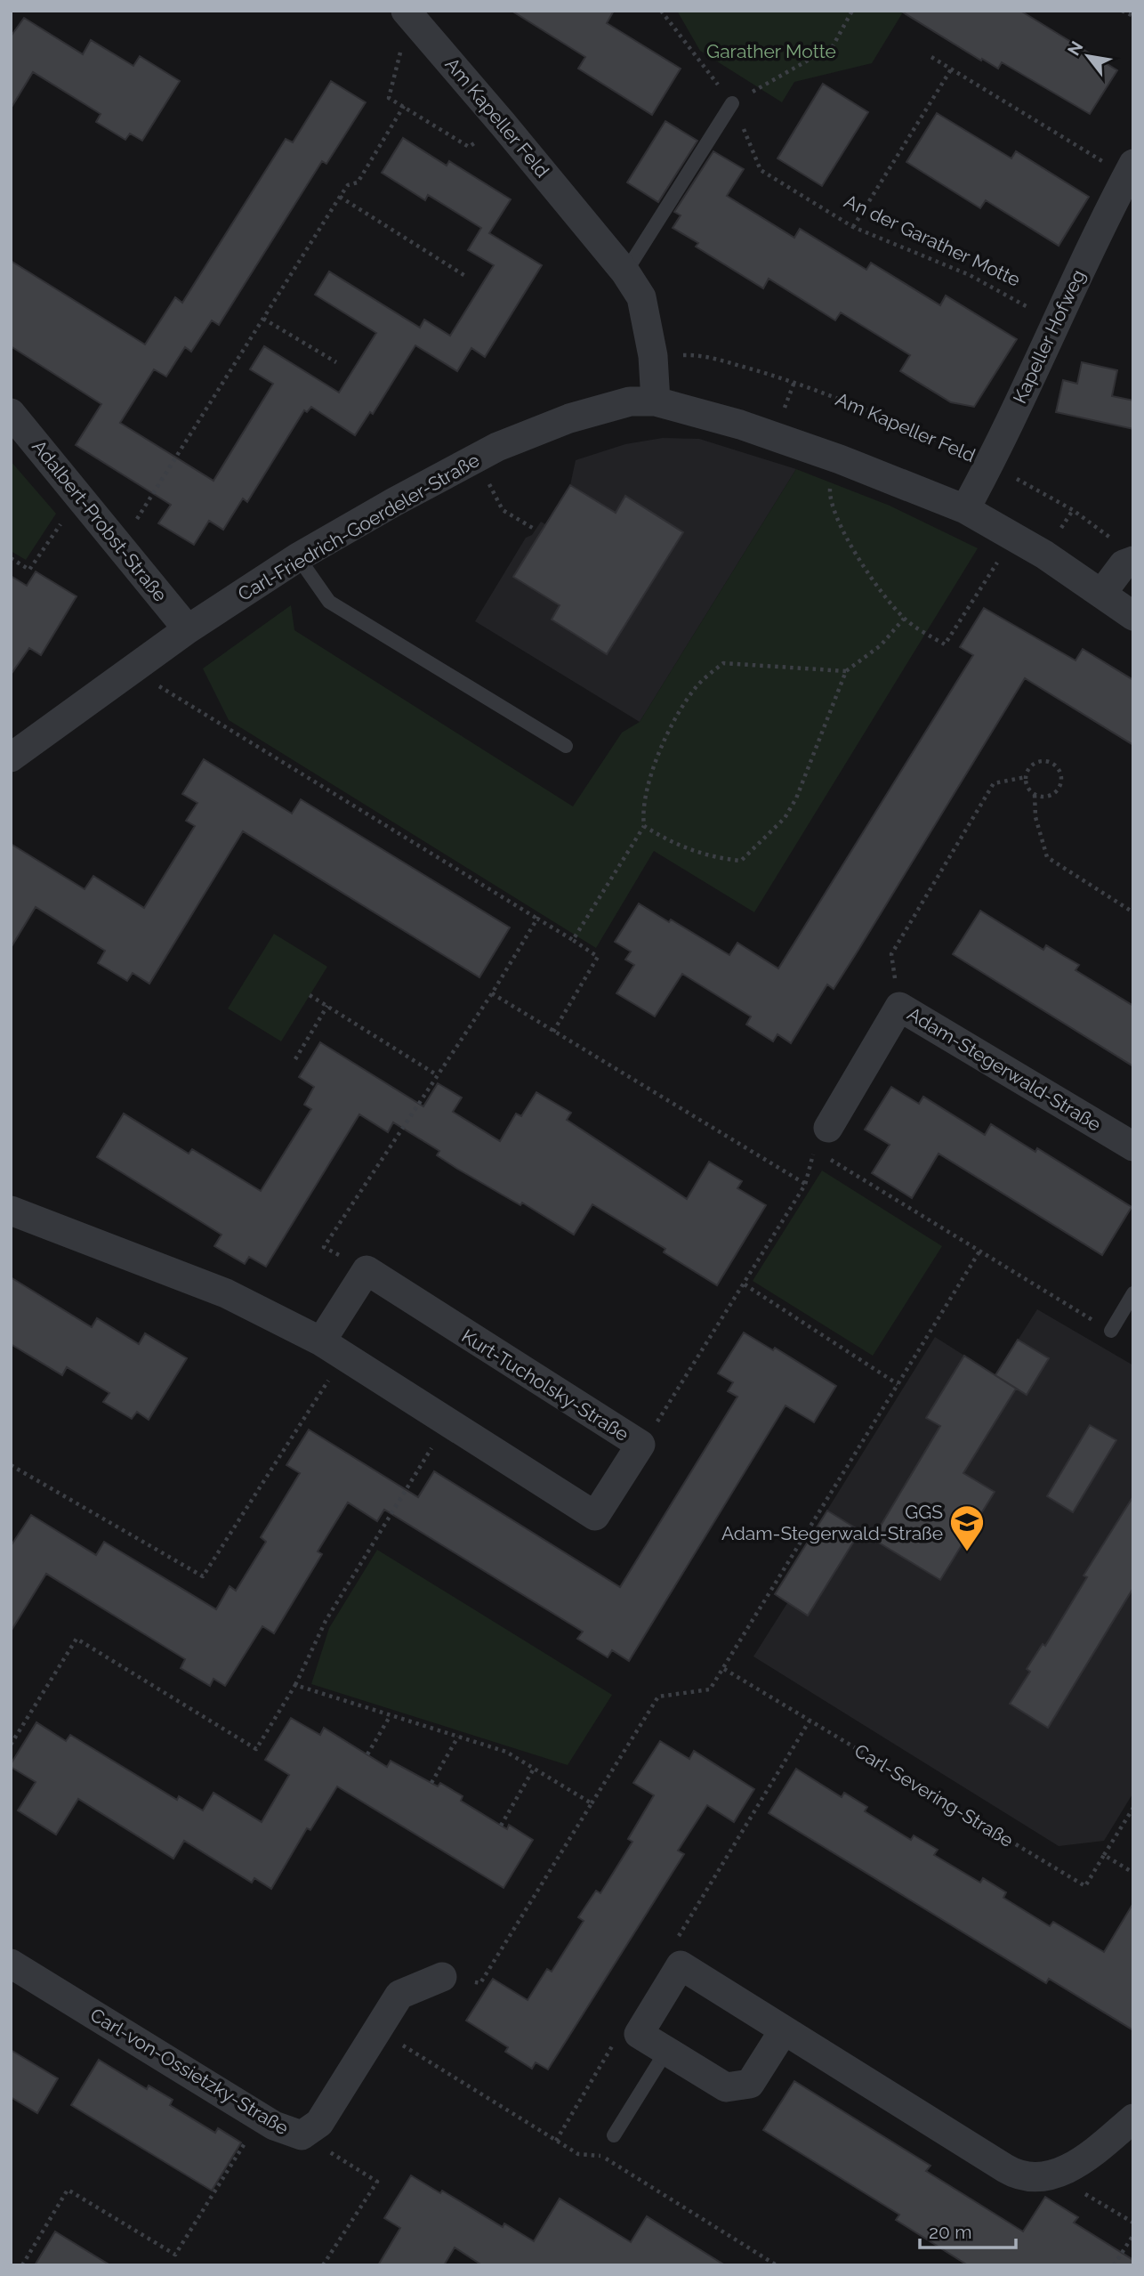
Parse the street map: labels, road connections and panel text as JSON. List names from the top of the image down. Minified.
{"streets":{"street":["Am Kapeller Feld","Kapeller Hofweg","Adalbert-Probst-Straße","Carl-Friedrich-Goerdeler-Straße","Adam-Stegerwald-Straße","Kurt-Tucholsky-Straße","Carl-von-Ossietzky-Straße"],"path":["An der Garather Motte","Carl-Severing-Straße"]},"crossings":[["Am Kapeller Feld","Kapeller Hofweg"],["Am Kapeller Feld","Carl-Friedrich-Goerdeler-Straße"],["An der Garather Motte","Kapeller Hofweg"],["Adalbert-Probst-Straße","Carl-Friedrich-Goerdeler-Straße"]],"parks":["Garather Motte"],"places":{"school or university":["GGS Adam-Stegerwald-Straße"]},"scale_bar":"20 m","north":"top left"}
